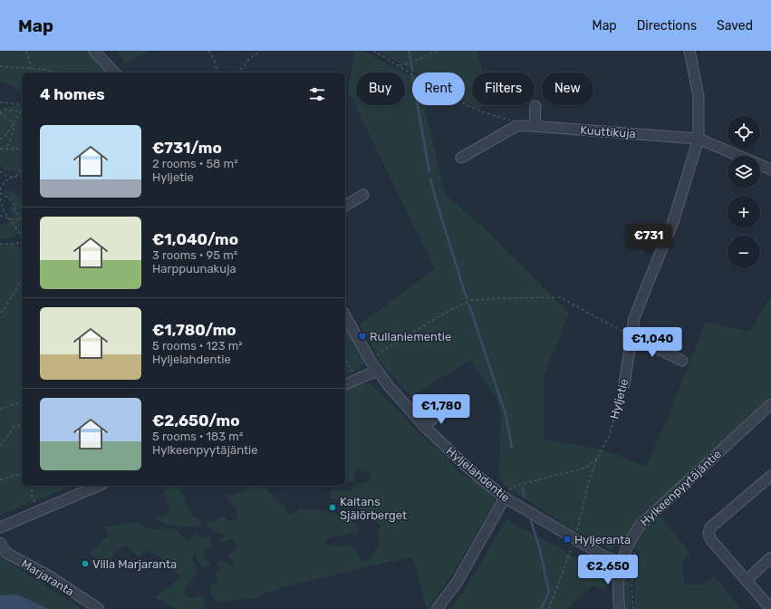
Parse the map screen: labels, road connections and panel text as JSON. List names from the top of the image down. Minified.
{"streets":{"street":["Kuuttikuja","Hyljetie","Hyljelahdentie","Hylkeenpyytäjäntie","Marjaranta"]},"crossings":[["Kuuttikuja","Hyljetie"],["Hyljelahdentie","Hylkeenpyytäjäntie"]],"places":{"transit":["Rullaniementie","Hyljeranta"],"other":["Kaitans Själörberget","Villa Marjaranta"]},"page":{"header":"Map","nav":["Map","Directions","Saved"],"chip":["Buy","Rent","Filters","New"],"heading":"4 homes","map_buttons":["+","−"],"list":[{"name":"€731/mo","note":"2 rooms · 58 m² · Hyljetie"},{"name":"€1,040/mo","note":"3 rooms · 95 m² · Harppuunakuja"},{"name":"€1,780/mo","note":"5 rooms · 123 m² · Hyljelahdentie"},{"name":"€2,650/mo","note":"5 rooms · 183 m² · Hylkeenpyytäjäntie"}],"price":["€731","€1,040","€1,780","€2,650"]}}
